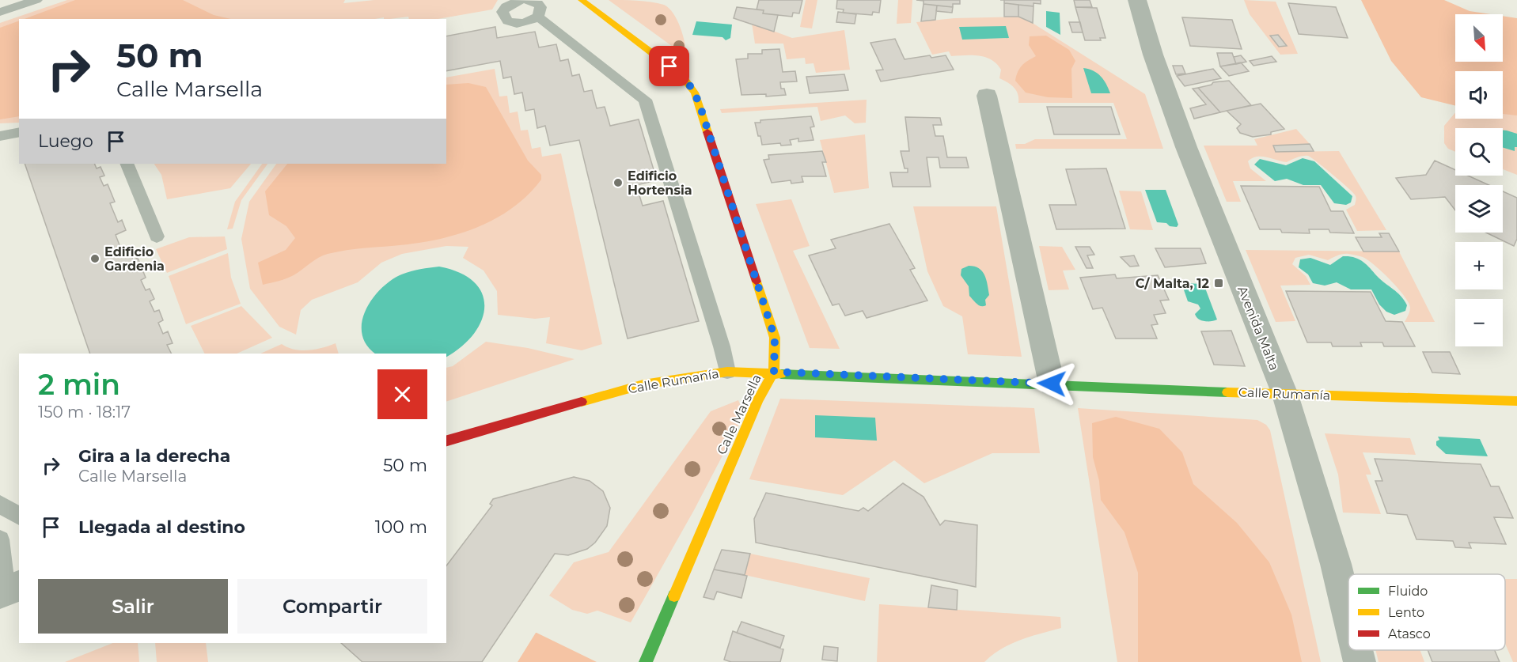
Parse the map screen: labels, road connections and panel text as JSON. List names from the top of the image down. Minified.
{"streets":{"street":["Avenida Malta","Calle Rumanía","Calle Marsella"]},"crossings":[["Avenida Malta","Calle Rumanía"],["Calle Rumanía","Calle Marsella"]],"places":{"other":["Edificio Hortensia","Edificio Gardenia"],"transit":["C/ Malta, 12"]},"legend":["Fluido","Lento","Atasco"],"north":"bottom right","page":{"map_buttons":["+","−"],"turn":["50 m","Calle Marsella"],"then":"Luego","heading":["2 min","150 m · 18:17"],"list":[{"name":"Gira a la derecha","note":"Calle Marsella","value":"50 m"},{"name":"Llegada al destino","value":"100 m"}],"buttons":["Salir","Compartir"]}}
